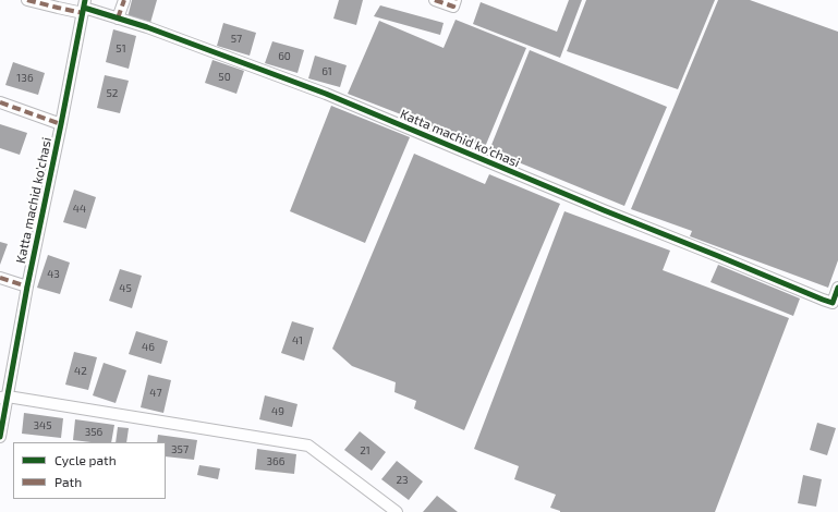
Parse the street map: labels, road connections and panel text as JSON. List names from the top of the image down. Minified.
{"streets":{"street":["Katta machid ko'chasi"]},"house_numbers":["57","51","60","61","50","136","52","44","43","45","41","46","42","47","49","345","356","357","21","366","23"],"legend":["Cycle path","Path"]}
